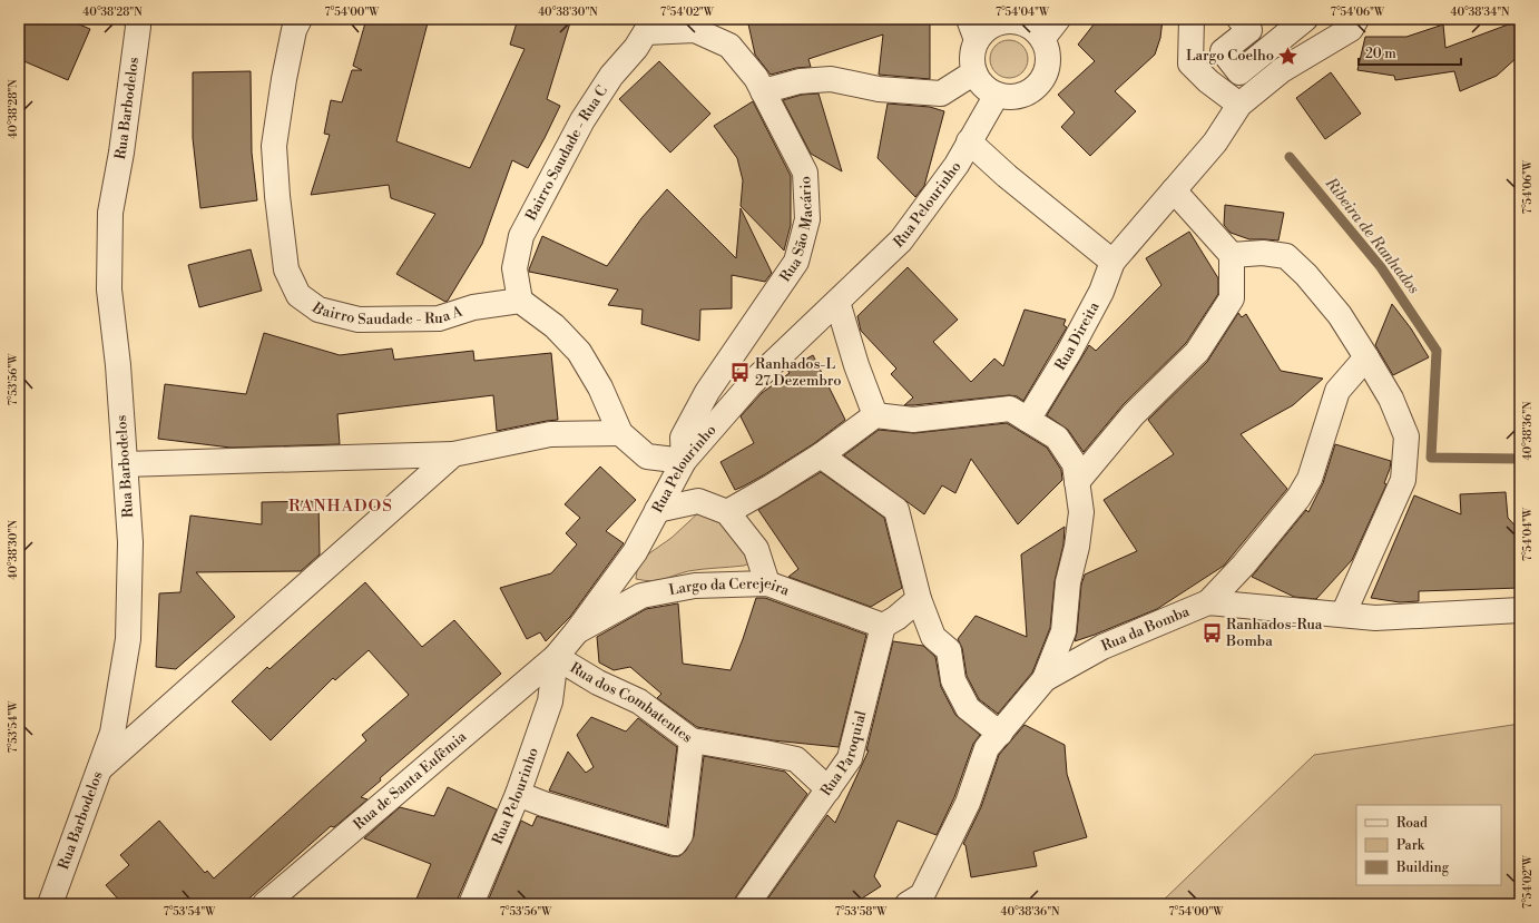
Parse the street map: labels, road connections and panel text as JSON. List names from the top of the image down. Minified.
{"streets":{"street":["Rua Barbodelos","Bairro Saudade - Rua C","Rua Pelourinho","Rua São Macário","Bairro Saudade - Rua A","Rua Direita","Largo da Cerejeira","Rua da Bomba","Rua dos Combatentes","Rua Paroquial","Rua de Santa Eufêmia"]},"crossings":[["Bairro Saudade - Rua C","Rua São Macário"],["Bairro Saudade - Rua C","Bairro Saudade - Rua A"],["Rua Pelourinho","Rua São Macário"],["Rua Pelourinho","Largo da Cerejeira"],["Rua Pelourinho","Rua dos Combatentes"],["Rua Pelourinho","Rua de Santa Eufêmia"],["Largo da Cerejeira","Rua Paroquial"],["Rua dos Combatentes","Rua Paroquial"],["Rua dos Combatentes","Rua de Santa Eufêmia"]],"districts":["RANHADOS"],"water":["Ribeira de Ranhados"],"places":{"place":["Largo Coelho"],"bus stop":["Ranhados-L 27 Dezembro","Ranhados-Rua Bomba"]},"legend":["Road","Park","Building"],"scale_bar":"20 m","coordinates":["40°38'28\"N","7°54'00\"W","40°38'30\"N","7°54'02\"W","7°54'04\"W","7°54'06\"W","40°38'34\"N","7°53'56\"W","40°38'36\"N","7°53'54\"W","7°53'58\"W"]}
